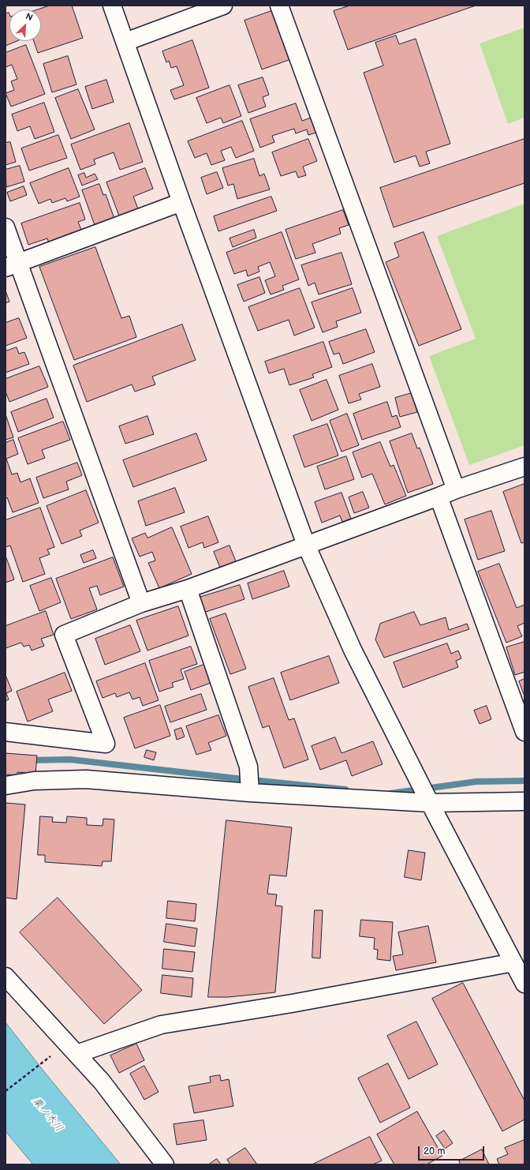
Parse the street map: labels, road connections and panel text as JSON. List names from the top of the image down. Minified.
{"water":["栗ノ木川"],"scale_bar":"20 m","north":"top right"}
